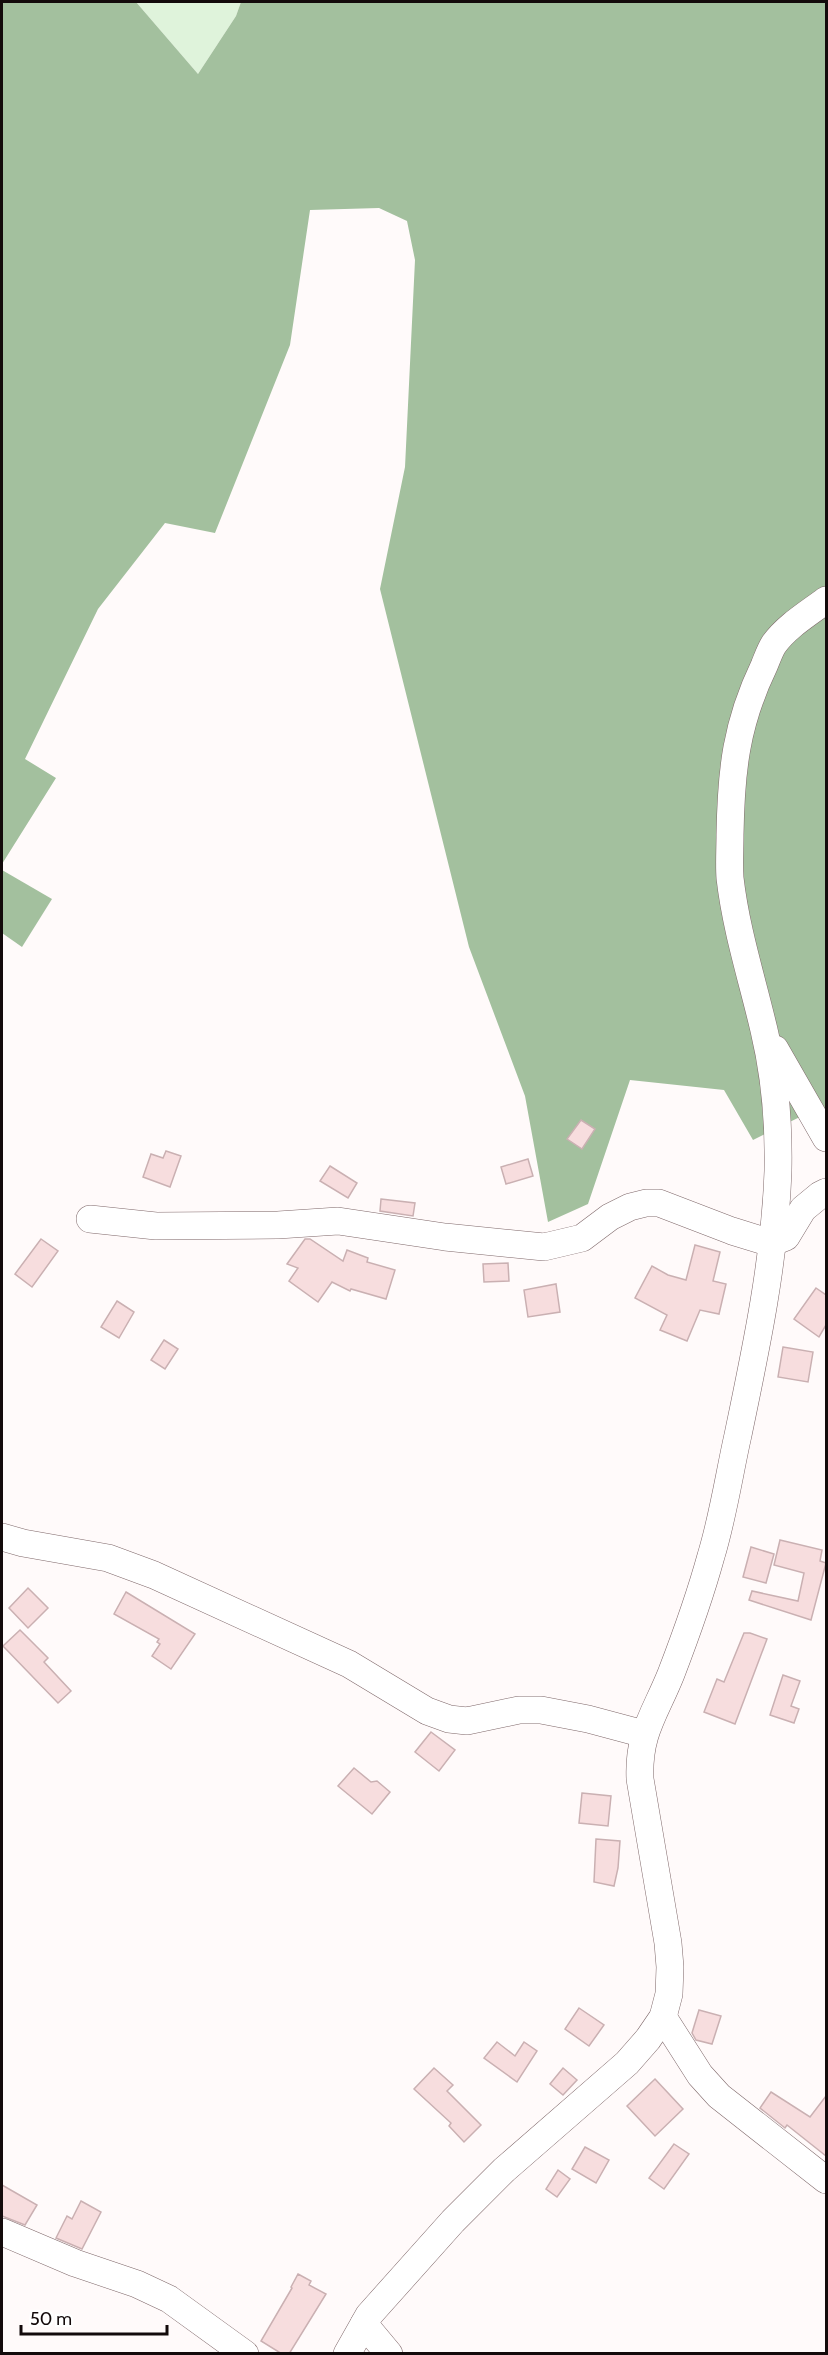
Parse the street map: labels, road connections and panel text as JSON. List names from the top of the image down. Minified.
{"scale_bar":"50 m"}
